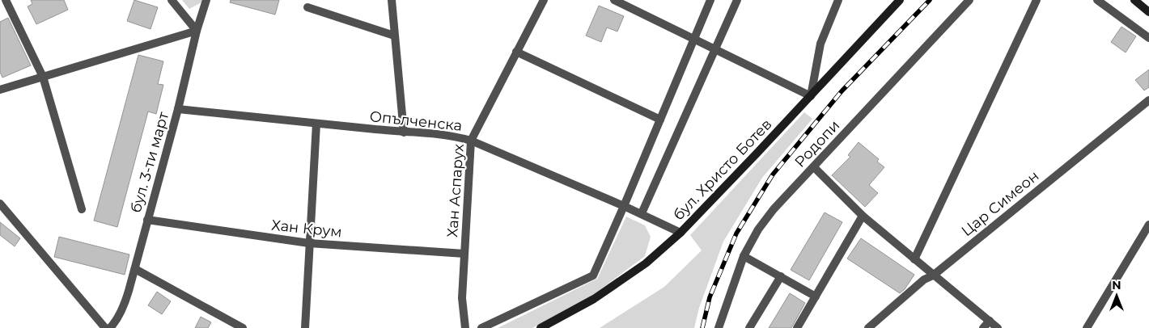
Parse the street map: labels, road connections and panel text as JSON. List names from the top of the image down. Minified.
{"streets":{"street":["Опълченска","Родопи","бул. 3-ти март","бул. Христо Ботев","Хан Аспарух","Цар Симеон","Хан Крум"]},"crossings":[["Опълченска","бул. 3-ти март"],["Опълченска","бул. Христо Ботев"],["Опълченска","Хан Аспарух"],["бул. 3-ти март","Хан Крум"],["Хан Аспарух","Хан Крум"]],"north":"top"}
